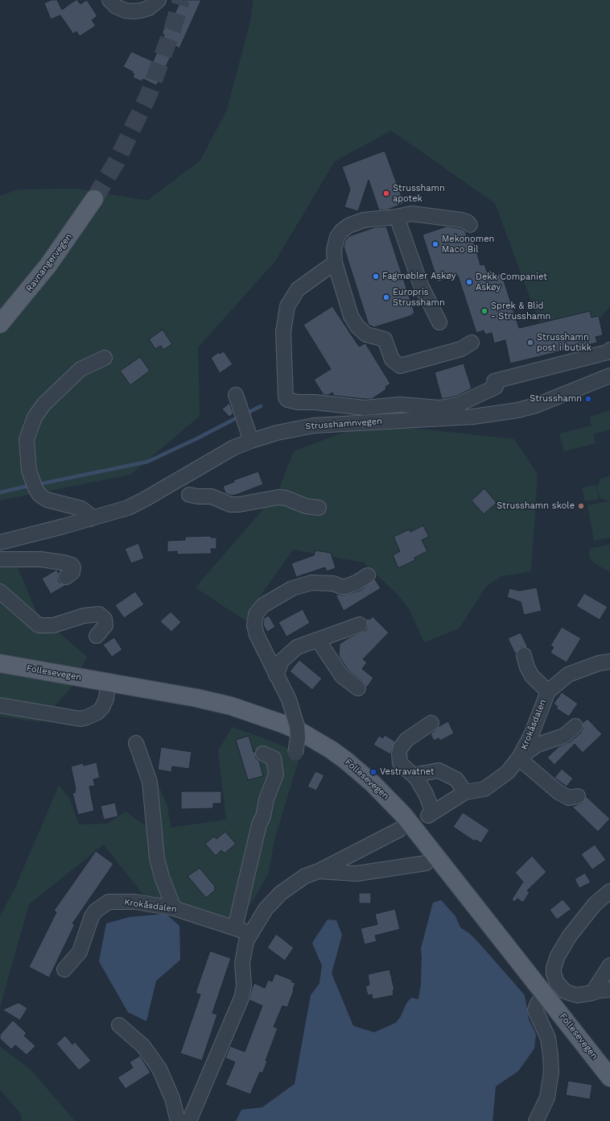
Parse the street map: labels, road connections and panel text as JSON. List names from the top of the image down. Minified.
{"streets":{"main road":["Ravnangervegen","Follesevegen"],"street":["Strusshamnvegen","Krokåsdalen"]},"places":["Strusshamn apotek","Mekonomen Maco Bil","Fagmøbler Askøy","Dekk Companiet Askøy","Europris Strusshamn","Sprek & Blid - Strusshamn","Strusshamn post i butikk","Strusshamn","Strusshamn skole","Vestravatnet"]}
